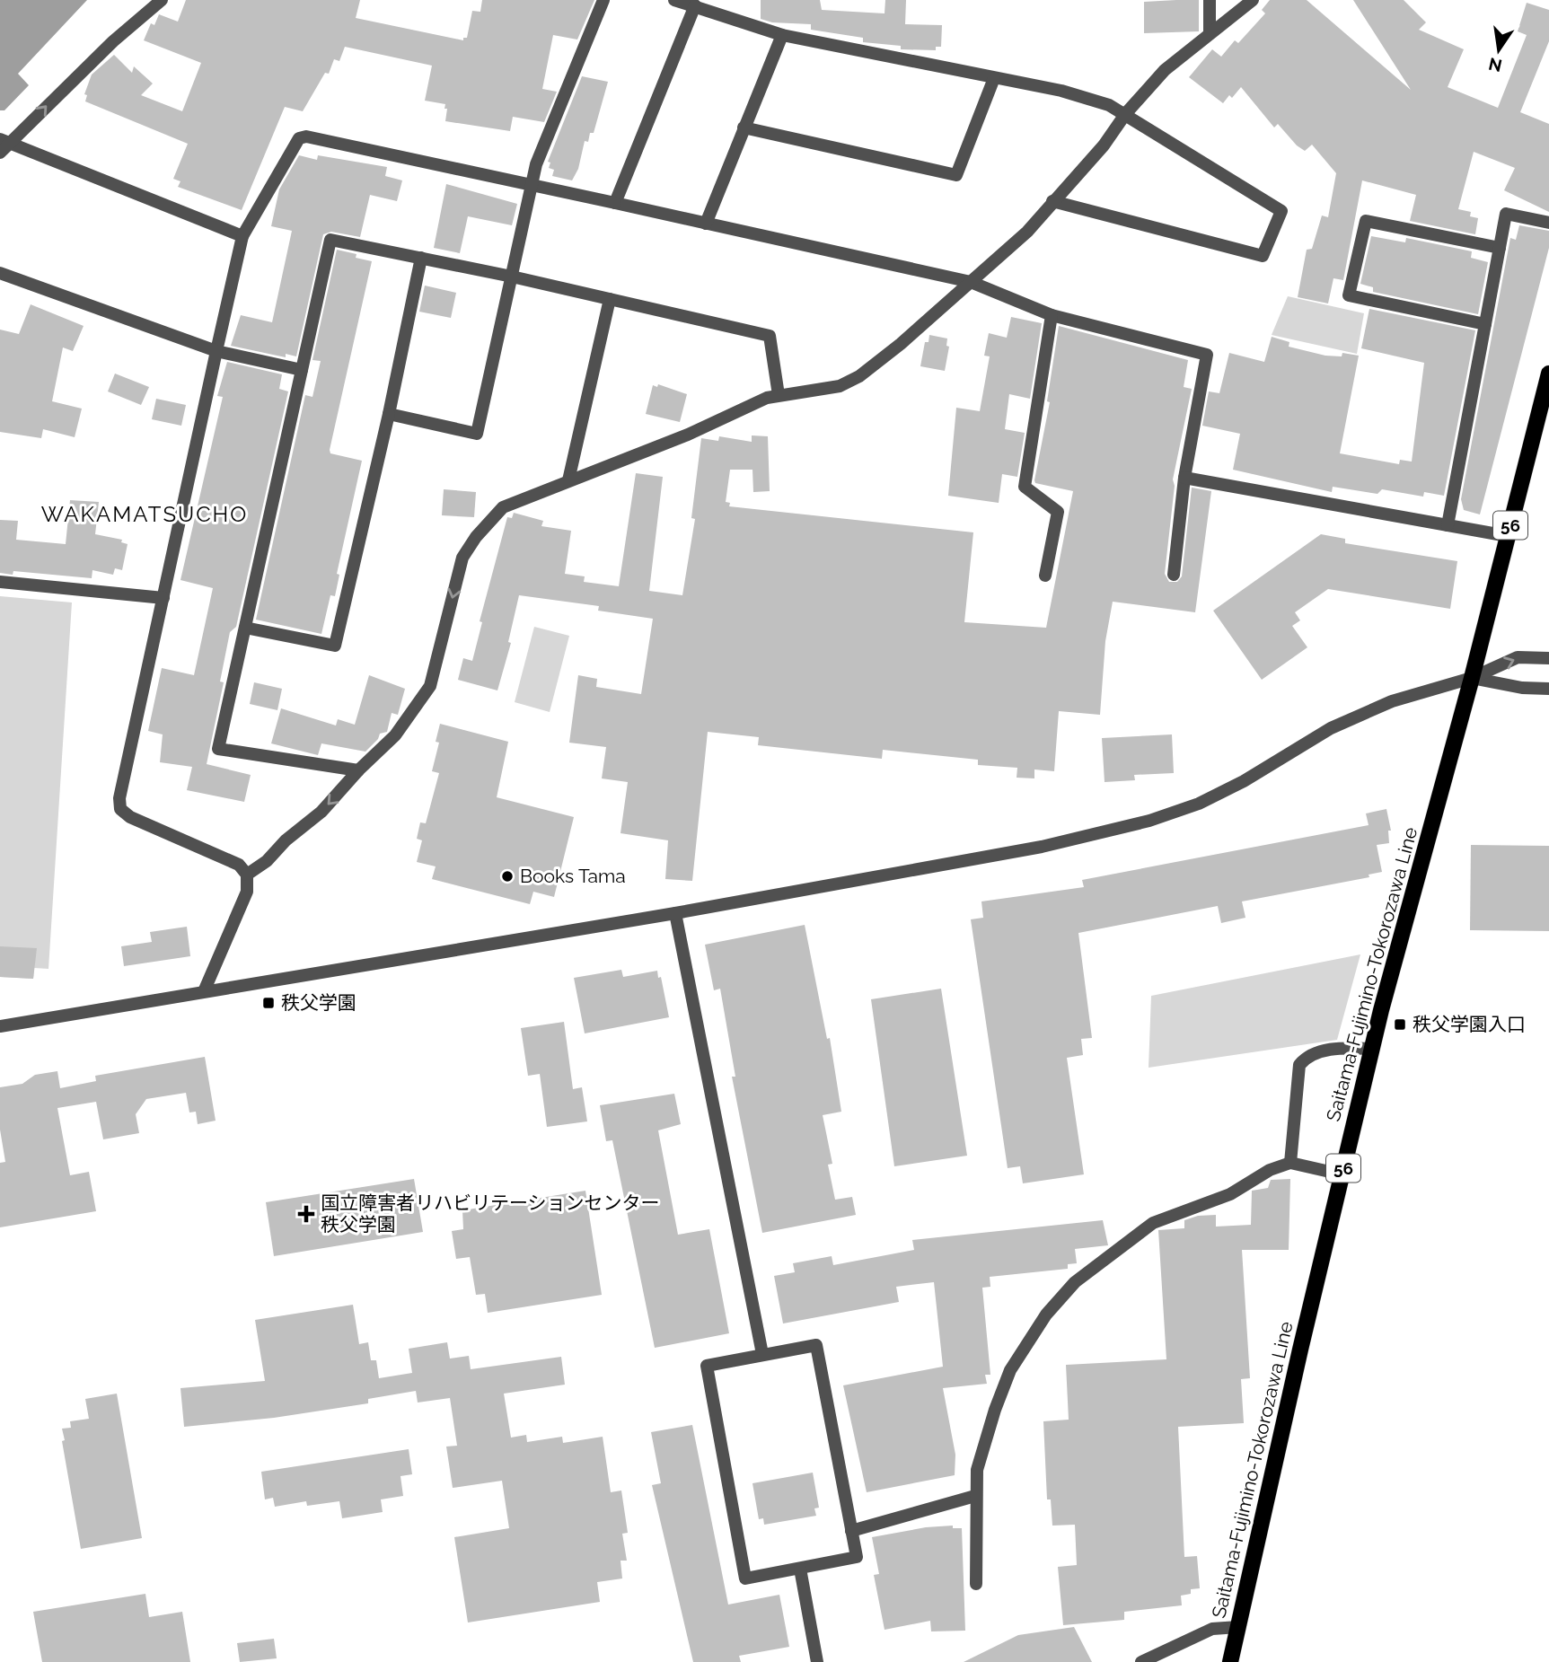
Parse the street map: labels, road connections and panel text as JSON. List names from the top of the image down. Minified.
{"streets":{"main road":["56","Saitama-Fujimino-Tokorozawa Line"]},"districts":["WAKAMATSUCHO"],"places":{"other":["Books Tama"],"transit":["秩父学園","秩父学園入口"],"health":["国立障害者リハビリテーションセンター 秩父学園"]},"north":"bottom"}
